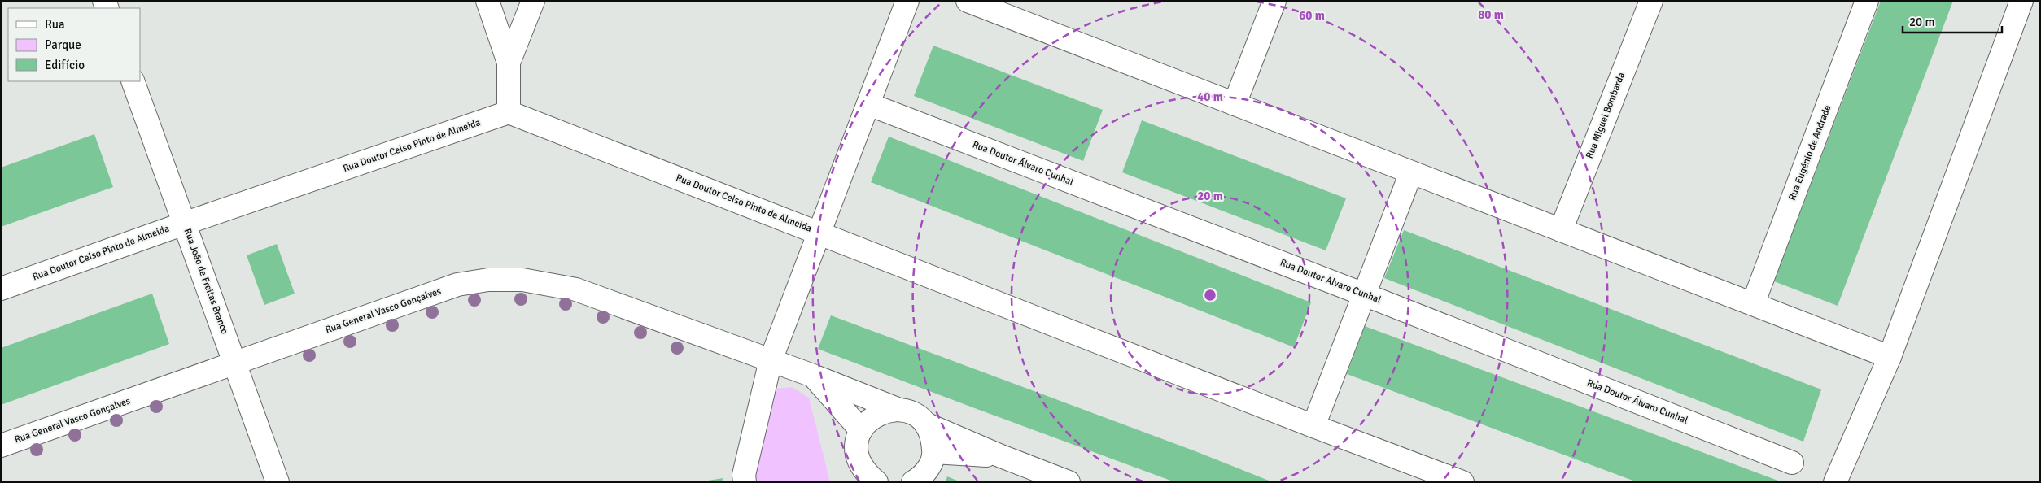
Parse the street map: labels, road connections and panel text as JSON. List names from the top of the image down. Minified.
{"streets":{"street":["Rua Miguel Bombarda","Rua Doutor Celso Pinto de Almeida","Rua Eugénio de Andrade","Rua Doutor Álvaro Cunhal","Rua João de Freitas Branco","Rua General Vasco Gonçalves"]},"crossings":[["Rua Doutor Celso Pinto de Almeida","Rua João de Freitas Branco"],["Rua João de Freitas Branco","Rua General Vasco Gonçalves"]],"legend":["Rua","Parque","Edifício"],"scale_bar":"20 m","rings":["80 m","60 m","40 m","20 m"]}
